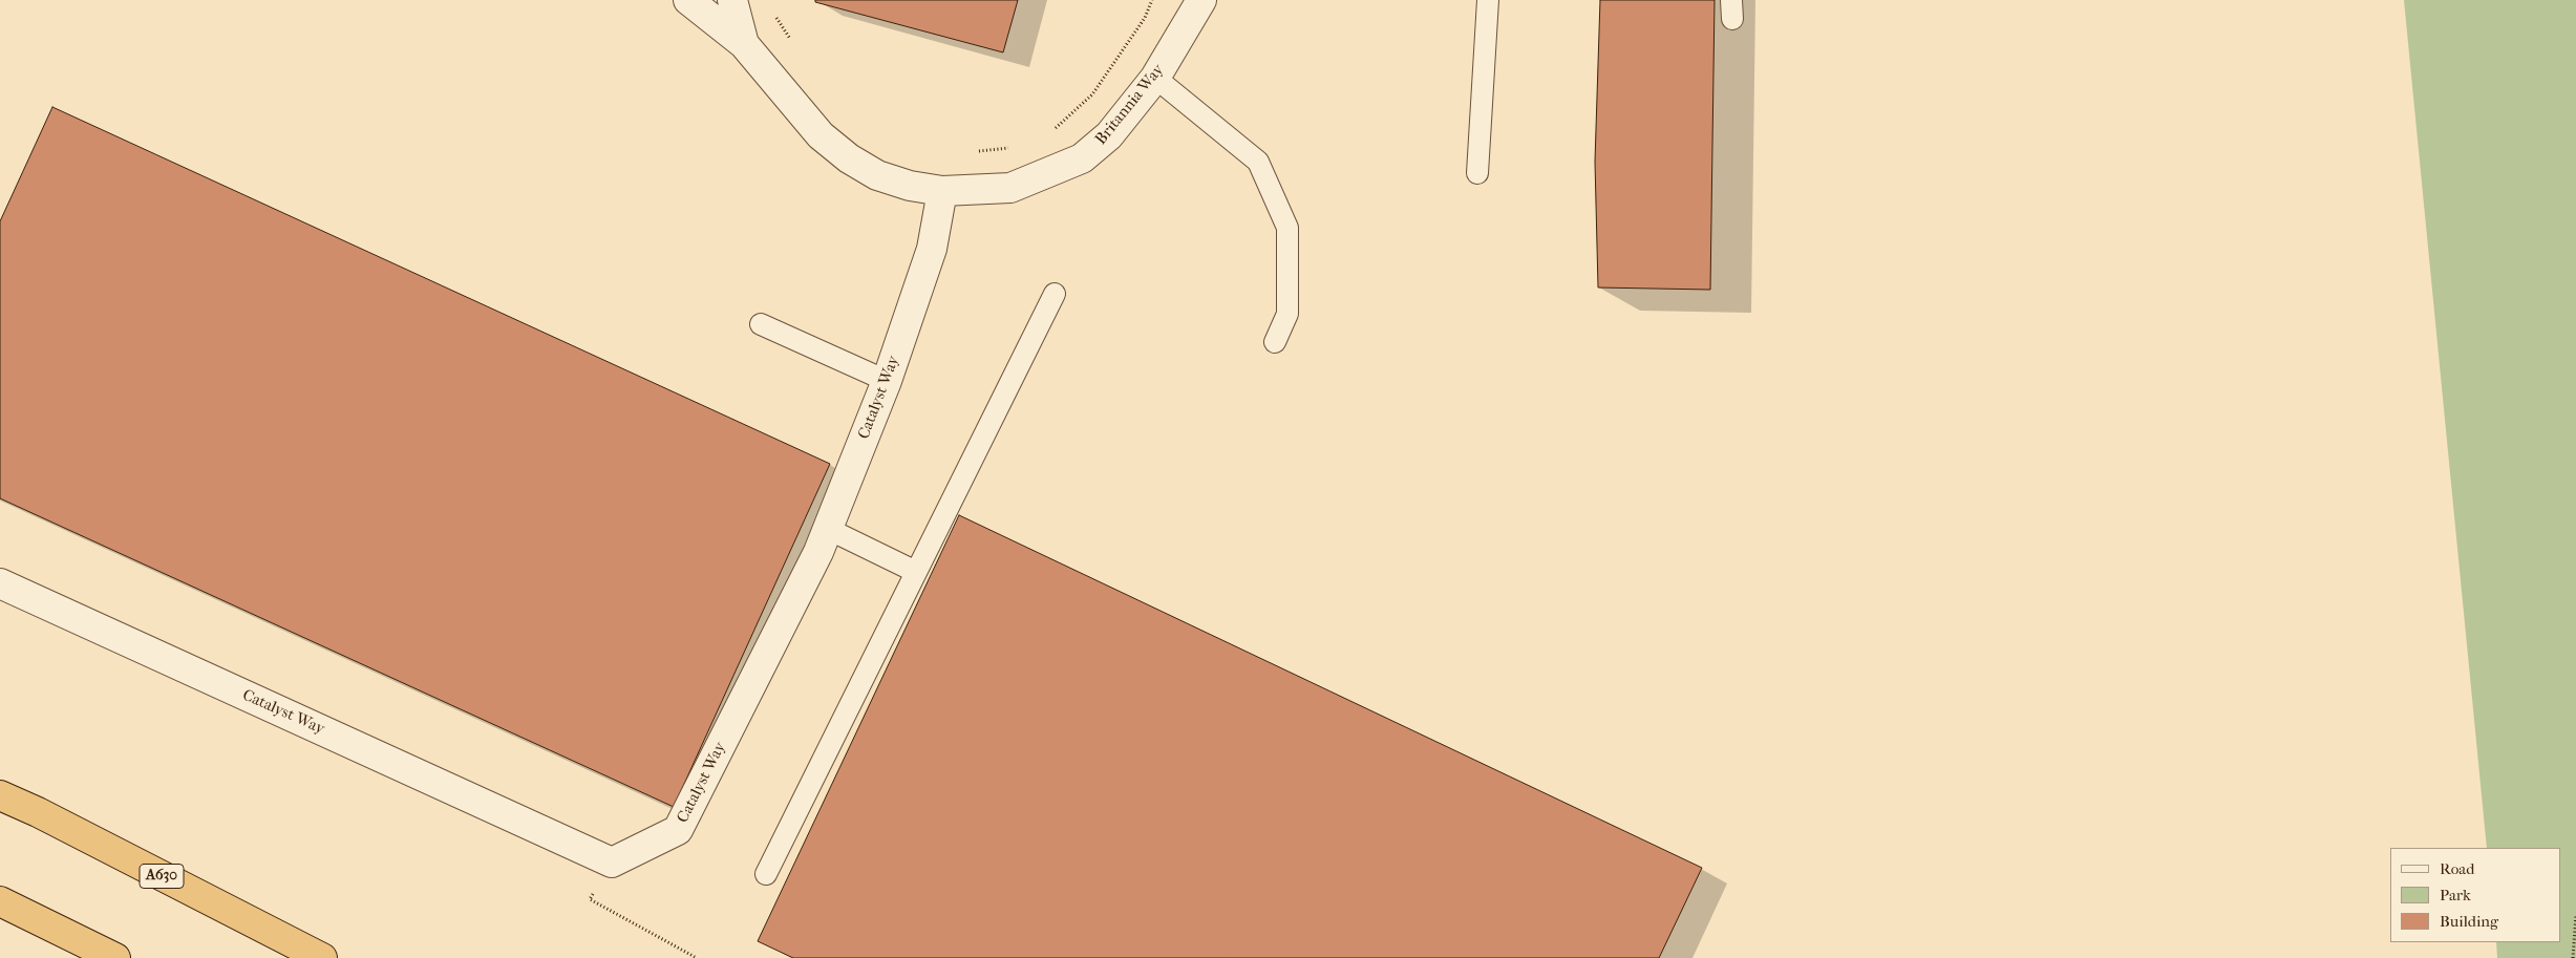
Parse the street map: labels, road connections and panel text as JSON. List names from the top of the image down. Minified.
{"streets":{"highway":["A630"],"street":["Britannia Way","Catalyst Way"]},"crossings":[["Britannia Way","Catalyst Way"]],"legend":["Road","Park","Building"]}
